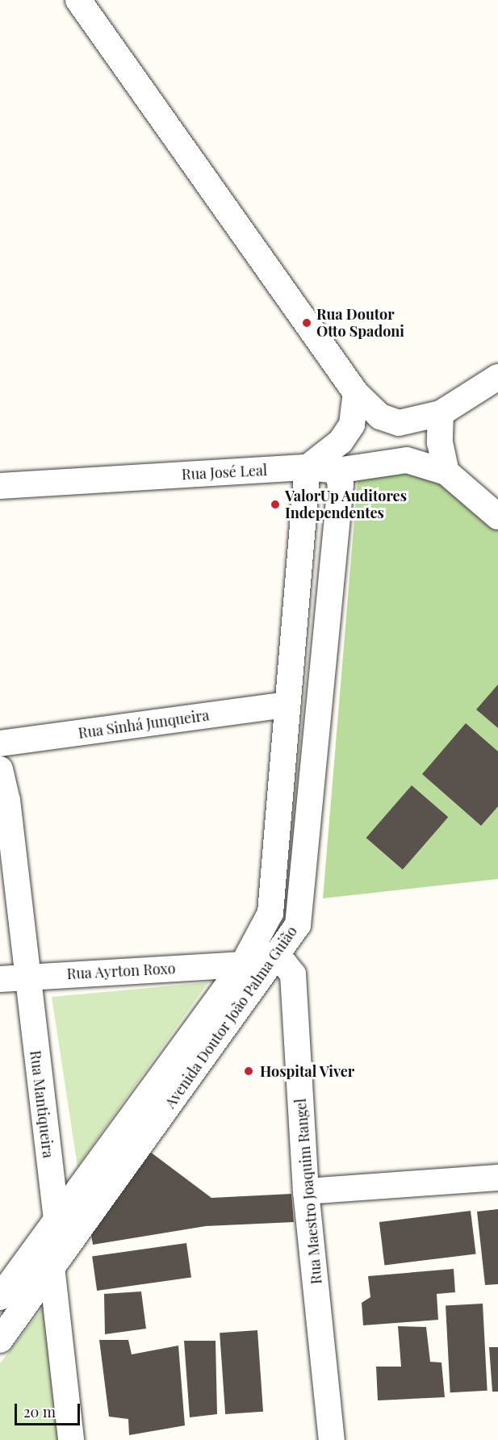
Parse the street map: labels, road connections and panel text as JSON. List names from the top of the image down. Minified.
{"streets":{"street":["Rua José Leal","Rua Sinhá Junqueira","Rua Ayrton Roxo","Avenida Doutor João Palma Guião","Rua Mantiqueira","Rua Maestro Joaquim Rangel"]},"crossings":[["Rua José Leal","Avenida Doutor João Palma Guião"],["Rua Sinhá Junqueira","Avenida Doutor João Palma Guião"],["Rua Ayrton Roxo","Avenida Doutor João Palma Guião"],["Rua Ayrton Roxo","Rua Mantiqueira"],["Avenida Doutor João Palma Guião","Rua Mantiqueira"],["Avenida Doutor João Palma Guião","Rua Maestro Joaquim Rangel"]],"places":["Rua Doutor Otto Spadoni","ValorUp Auditores Independentes","Hospital Viver"],"scale_bar":"20 m"}
